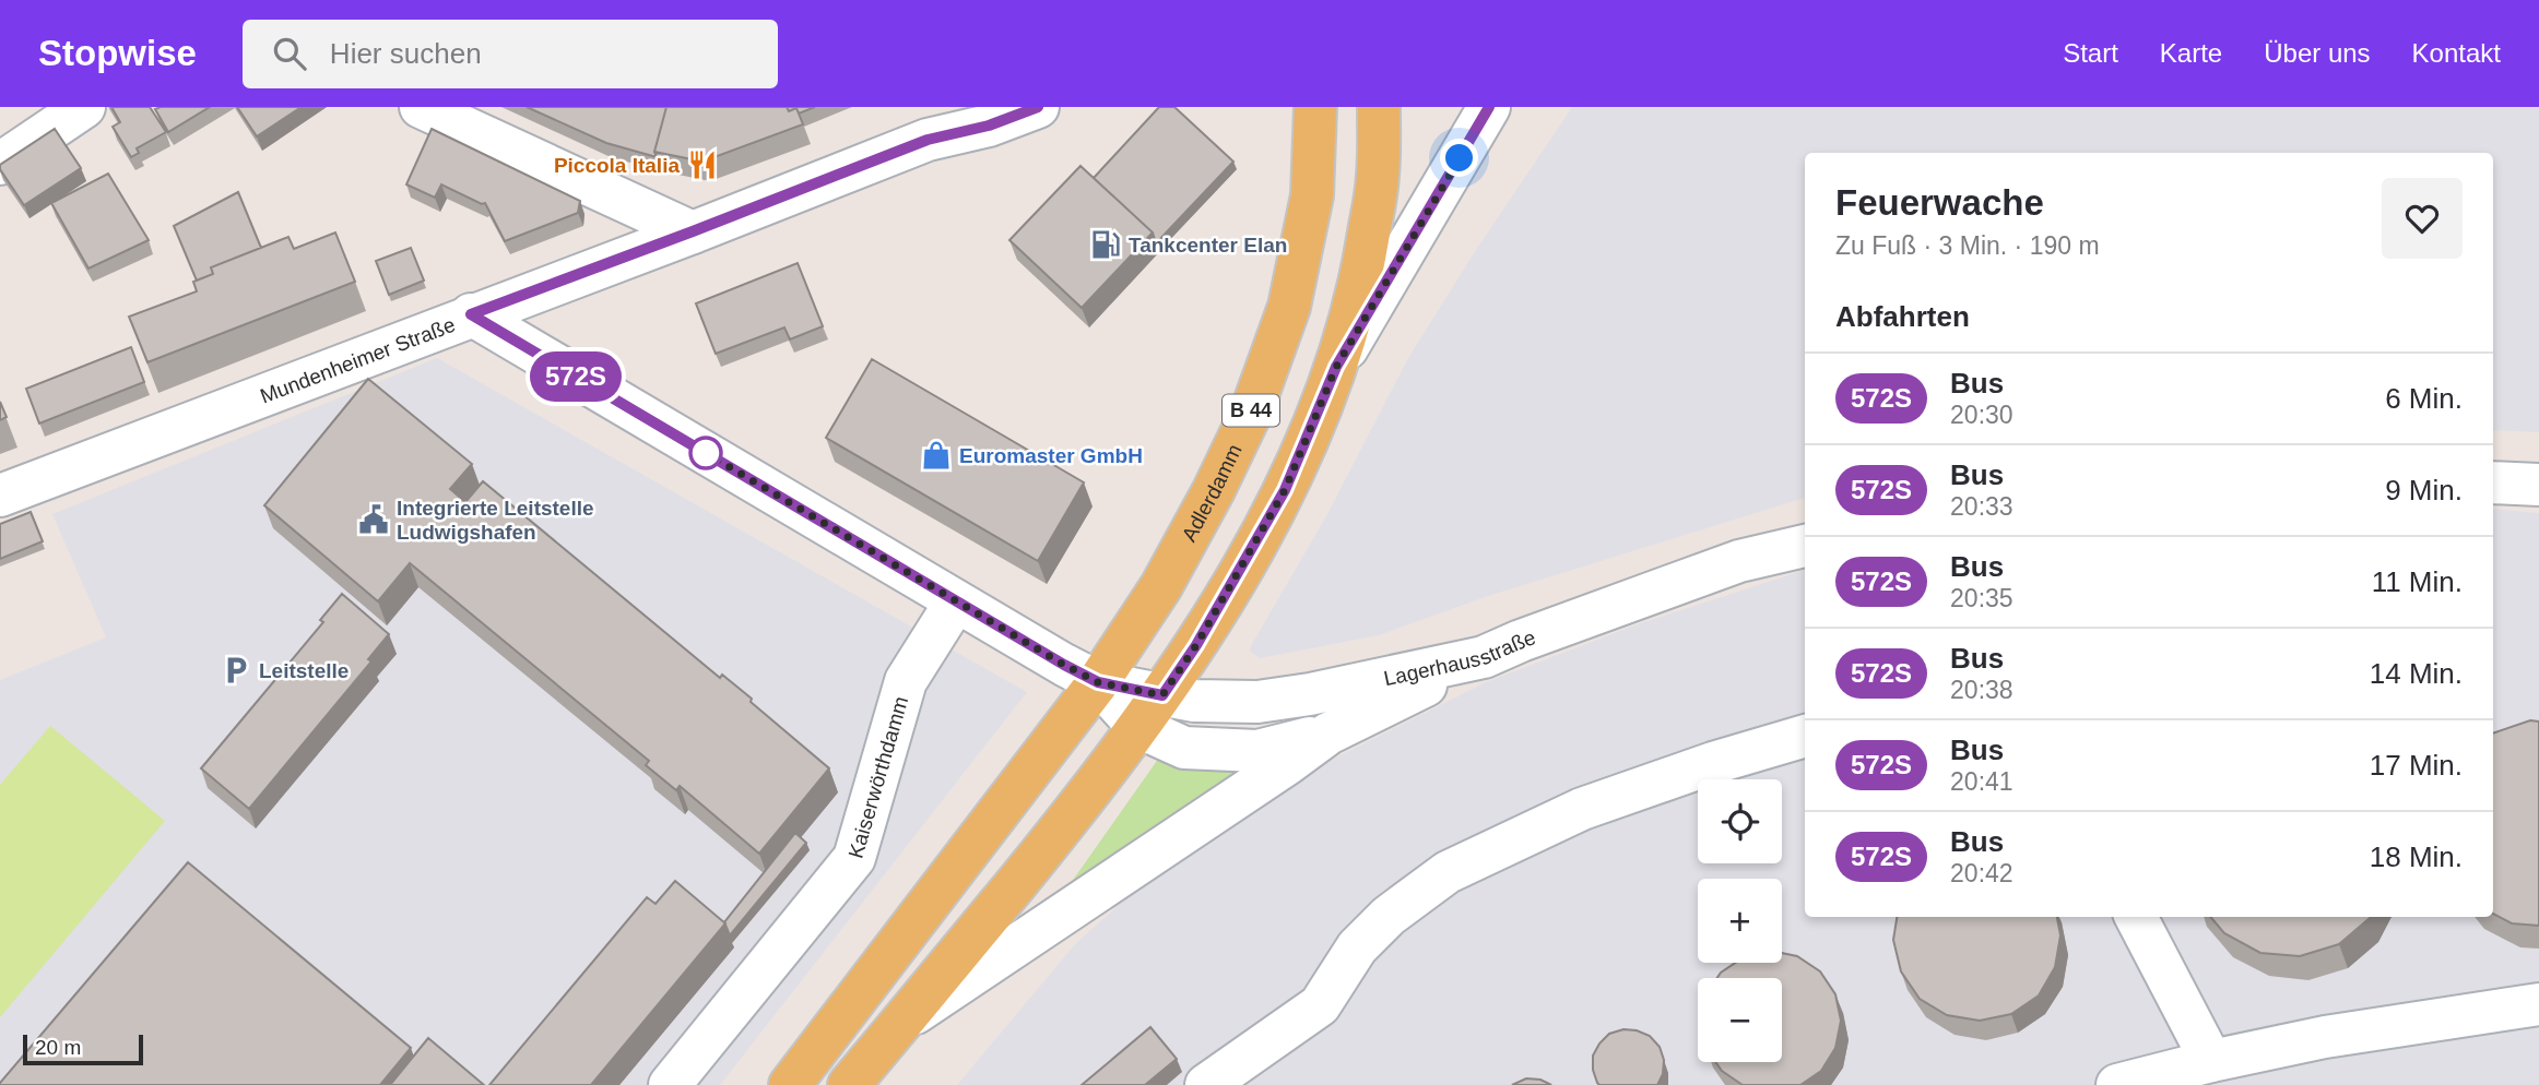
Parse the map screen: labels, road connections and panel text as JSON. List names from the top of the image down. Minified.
{"streets":{"main road":["B 44","Adlerdamm"],"street":["Mundenheimer Straße","Lagerhausstraße","Kaiserwörthdamm"]},"crossings":[["Mundenheimer Straße","Lagerhausstraße"],["B 44","Adlerdamm"],["B 44","Lagerhausstraße"],["Adlerdamm","Lagerhausstraße"],["Lagerhausstraße","Kaiserwörthdamm"]],"places":{"restaurant":["Piccola Italia"],"fuel station":["Tankcenter Elan"],"shop":["Euromaster GmbH"],"public building":["Integrierte Leitstelle Ludwigshafen"],"parking":["Leitstelle"]},"lines":["bus line 572S"],"scale_bar":"20 m","page":{"header":"Stopwise","search":"Hier suchen","nav":["Start","Karte","Über uns","Kontakt"],"on_map":"572S","heading":[["Feuerwache","Zu Fuß · 3 Min. · 190 m"],"Abfahrten"],"list":[{"mark":"572S","name":"Bus","note":"20:30","value":"6 Min."},{"mark":"572S","name":"Bus","note":"20:33","value":"9 Min."},{"mark":"572S","name":"Bus","note":"20:35","value":"11 Min."},{"mark":"572S","name":"Bus","note":"20:38","value":"14 Min."},{"mark":"572S","name":"Bus","note":"20:41","value":"17 Min."},{"mark":"572S","name":"Bus","note":"20:42","value":"18 Min."}],"map_buttons":["+","−"],"scale":"20 m"}}
